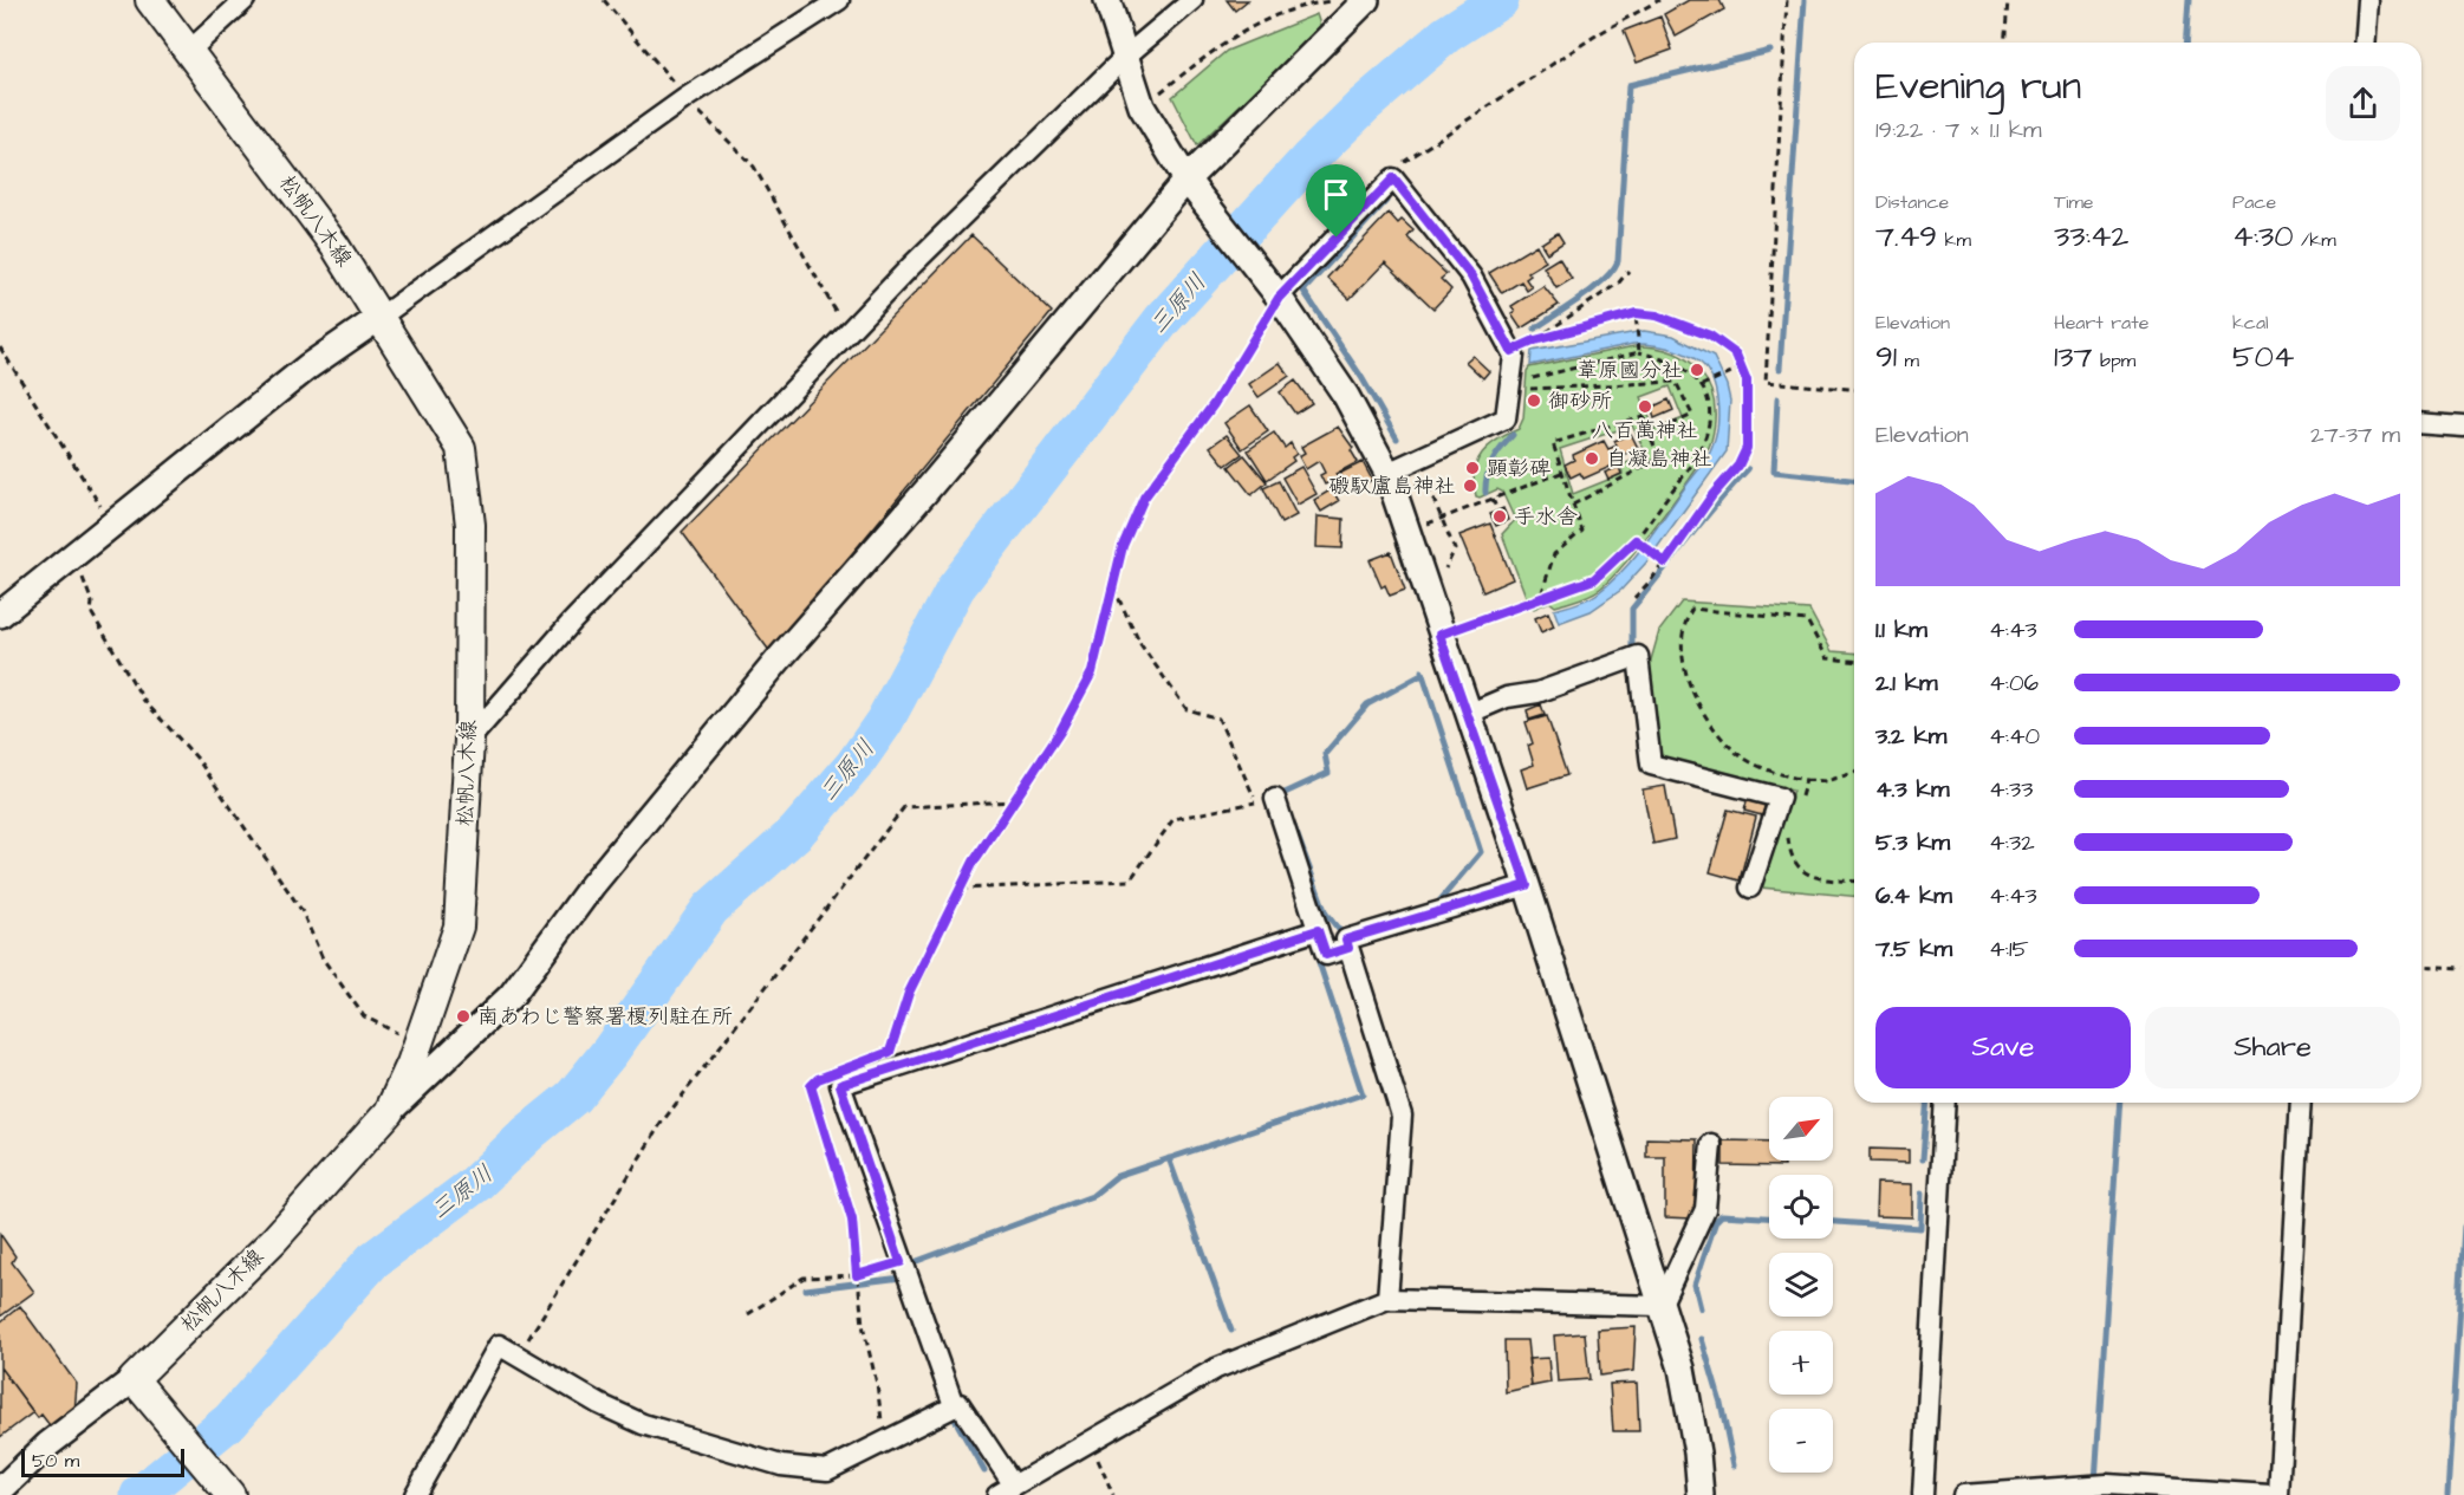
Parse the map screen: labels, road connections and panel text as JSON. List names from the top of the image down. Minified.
{"streets":{"main road":["松帆八木線"]},"water":["三原川"],"places":["葦原國分社","御砂所","八百萬神社","自凝島神社","顕彰碑","磤馭盧島神社","手水舎","南あわじ警察署榎列駐在所"],"scale_bar":"50 m","north":"top right","page":{"heading":["Evening run","19:22 · 7 × 1.1 km"],"stats":[["Distance","7.49 km"],["Time","33:42"],["Pace","4:30 /km"],["Elevation","91 m"],["Heart rate","137 bpm"],["kcal","504"]],"chart":["Elevation","27–37 m"],"list":[{"name":"1.1 km","note":"4:43"},{"name":"2.1 km","note":"4:06"},{"name":"3.2 km","note":"4:40"},{"name":"4.3 km","note":"4:33"},{"name":"5.3 km","note":"4:32"},{"name":"6.4 km","note":"4:43"},{"name":"7.5 km","note":"4:15"}],"buttons":["Save","Share"],"map_buttons":["+","−"],"scale":"50 m"}}
